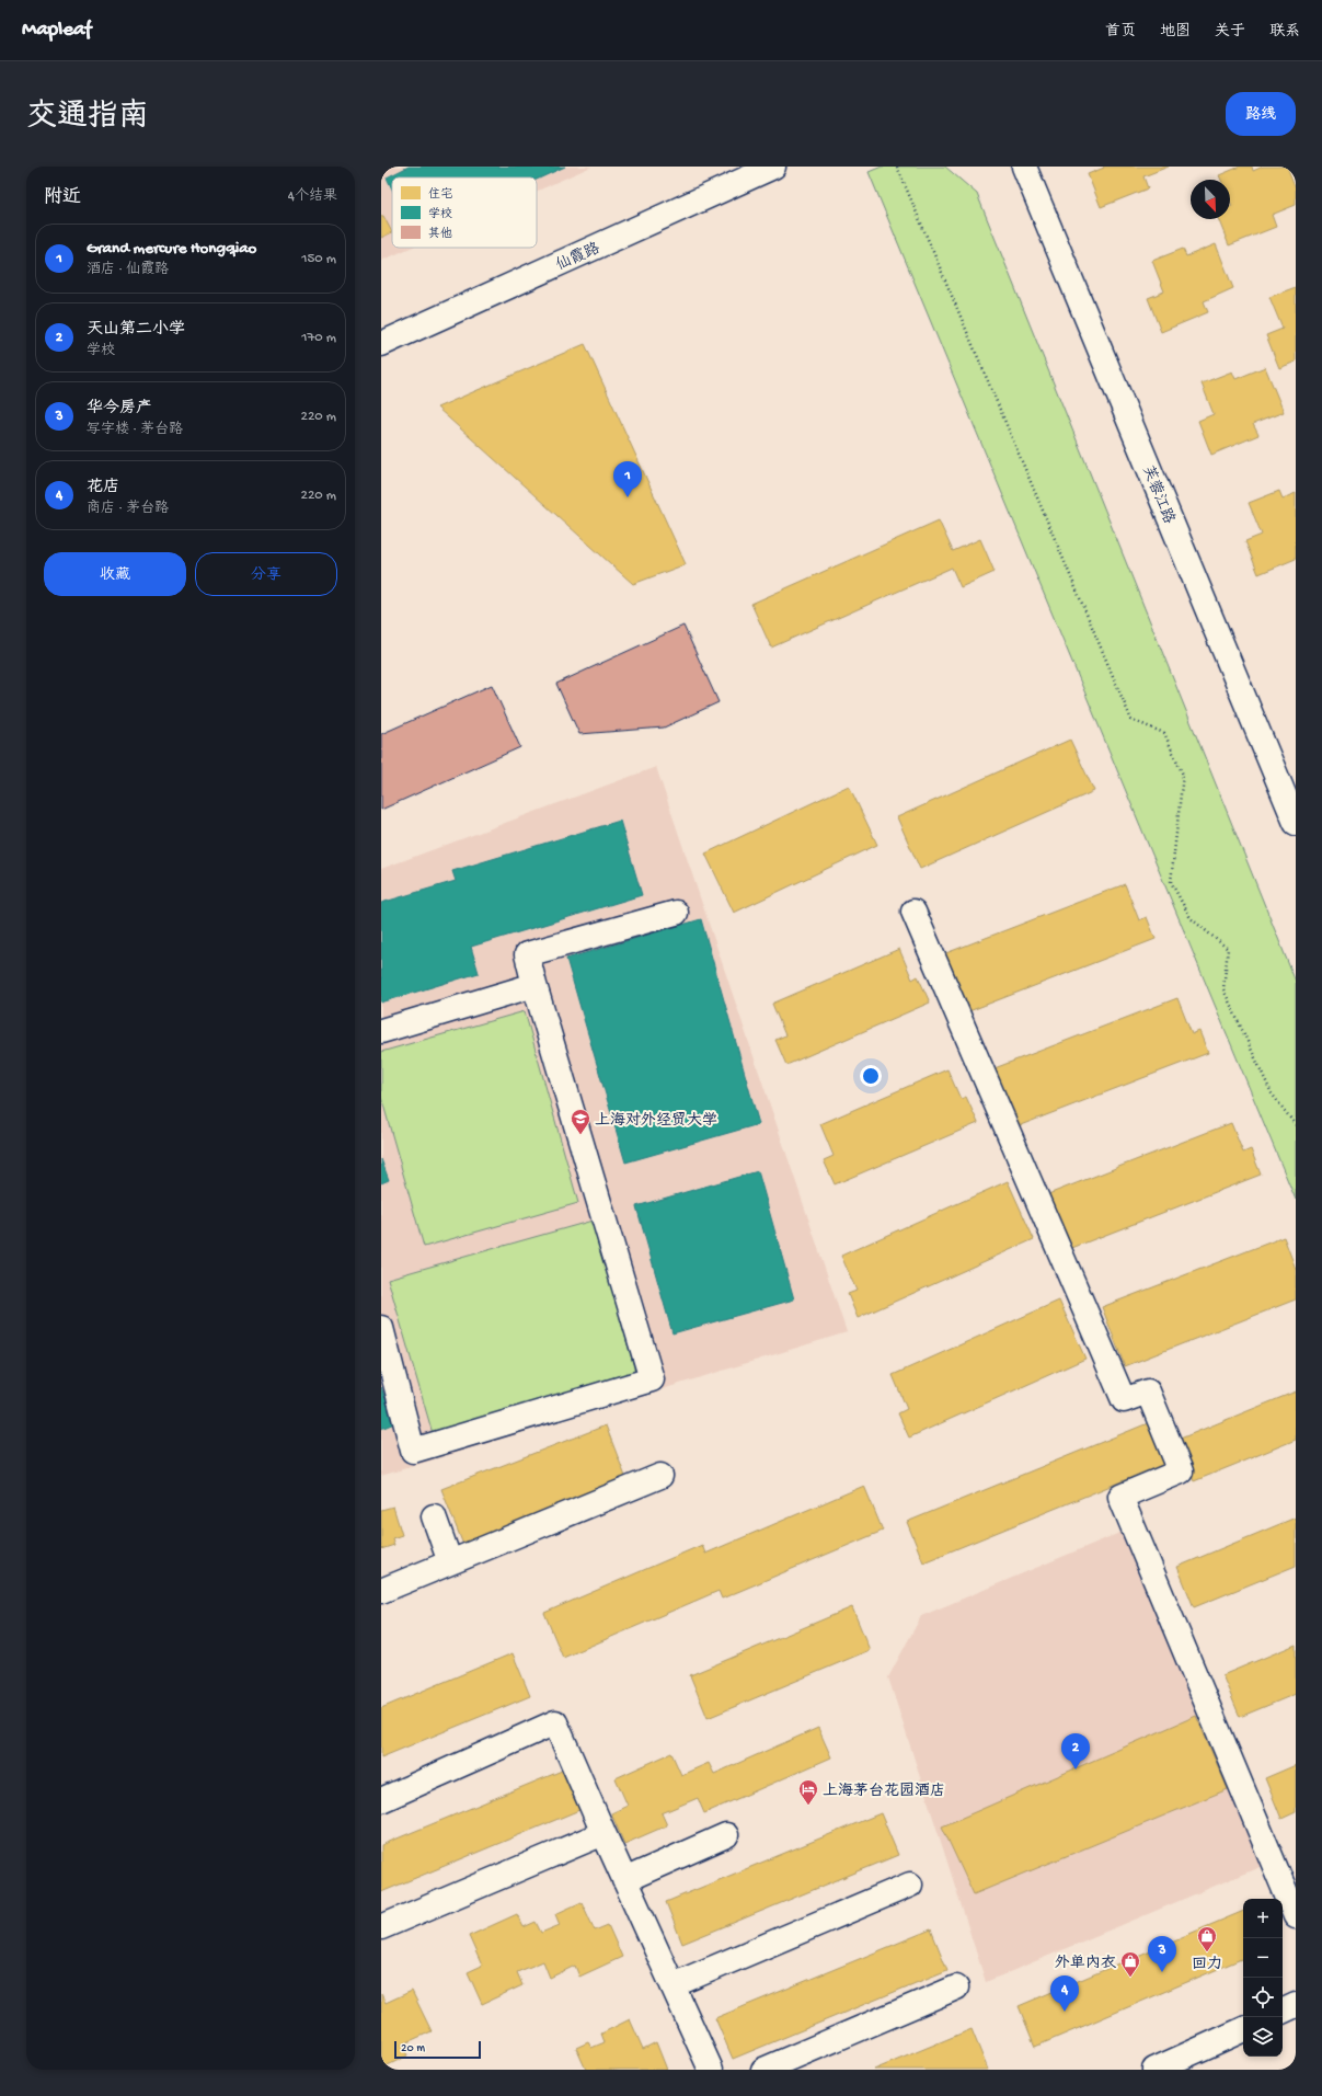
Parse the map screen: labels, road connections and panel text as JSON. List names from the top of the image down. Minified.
{"streets":{"street":["仙霞路","芙蓉江路"]},"places":{"school or university":["上海对外经贸大学"],"hotel":["上海茅台花园酒店"],"shop":["回力","外单内衣"]},"legend":["住宅","学校","其他"],"scale_bar":"20 m","north":"bottom right","page":{"header":"Mapleaf","nav":["首页","地图","关于","联系"],"title":"交通指南","buttons":["路线",["收藏","分享"]],"heading":["附近","4个结果"],"list":[{"mark":"1","name":"Grand mercure Hongqiao","note":"酒店 · 仙霞路","value":"150 m"},{"mark":"2","name":"天山第二小学","note":"学校","value":"170 m"},{"mark":"3","name":"华今房产","note":"写字楼 · 茅台路","value":"220 m"},{"mark":"4","name":"花店","note":"商店 · 茅台路","value":"220 m"}],"pins":["1","2","3","4"],"map_buttons":["+","−"],"scale":"20 m"}}
